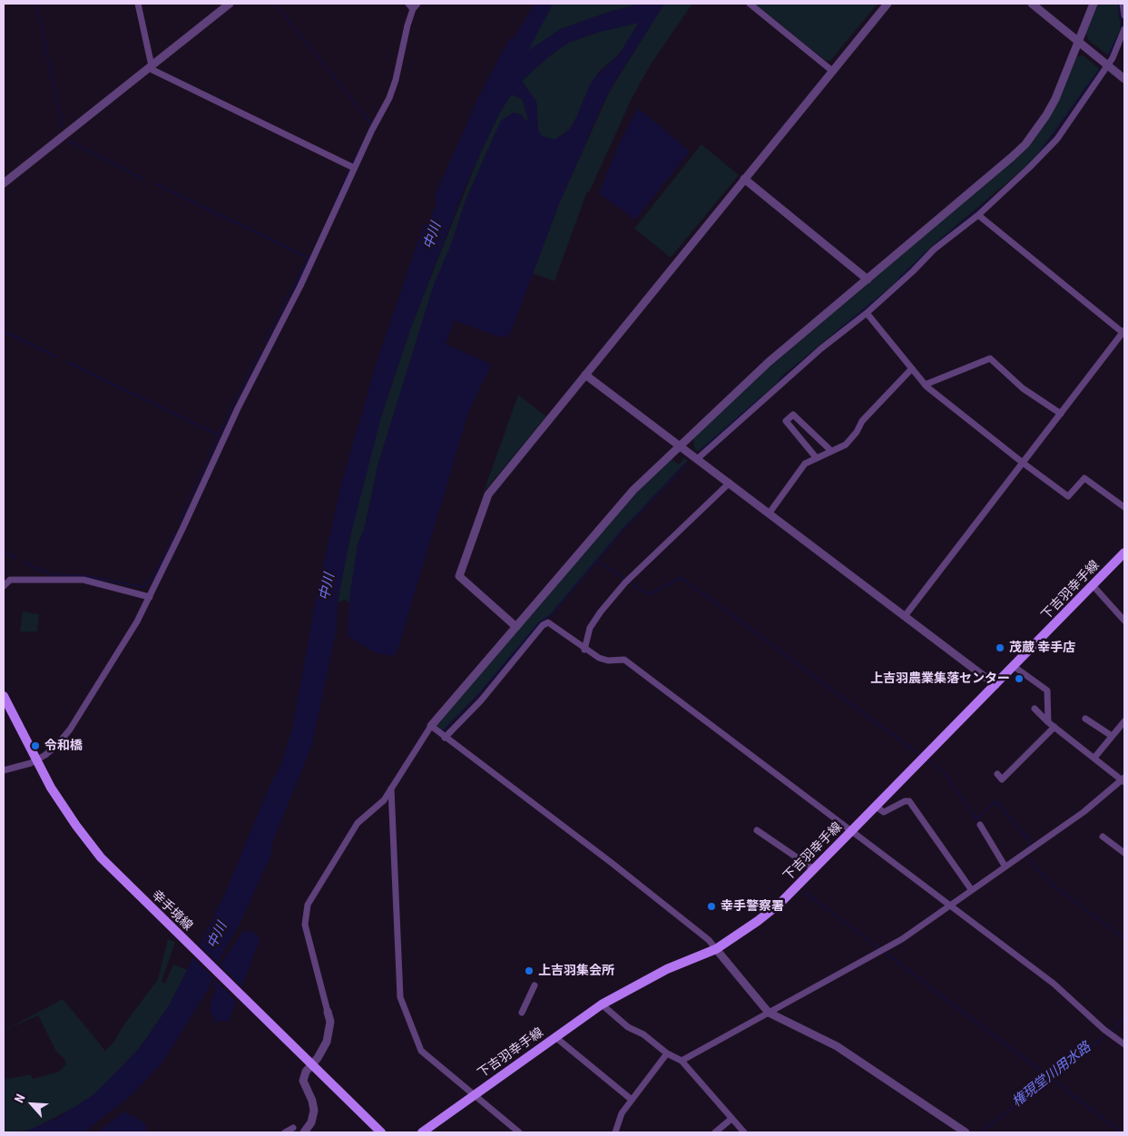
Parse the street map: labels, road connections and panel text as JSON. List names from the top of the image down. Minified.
{"streets":{"main road":["下吉羽幸手線","幸手境線"]},"water":["中川","権現堂川用水路"],"places":["茂蔵 幸手店","上吉羽農業集落センター","令和橋","幸手警察署","上吉羽集会所"],"north":"top left"}
